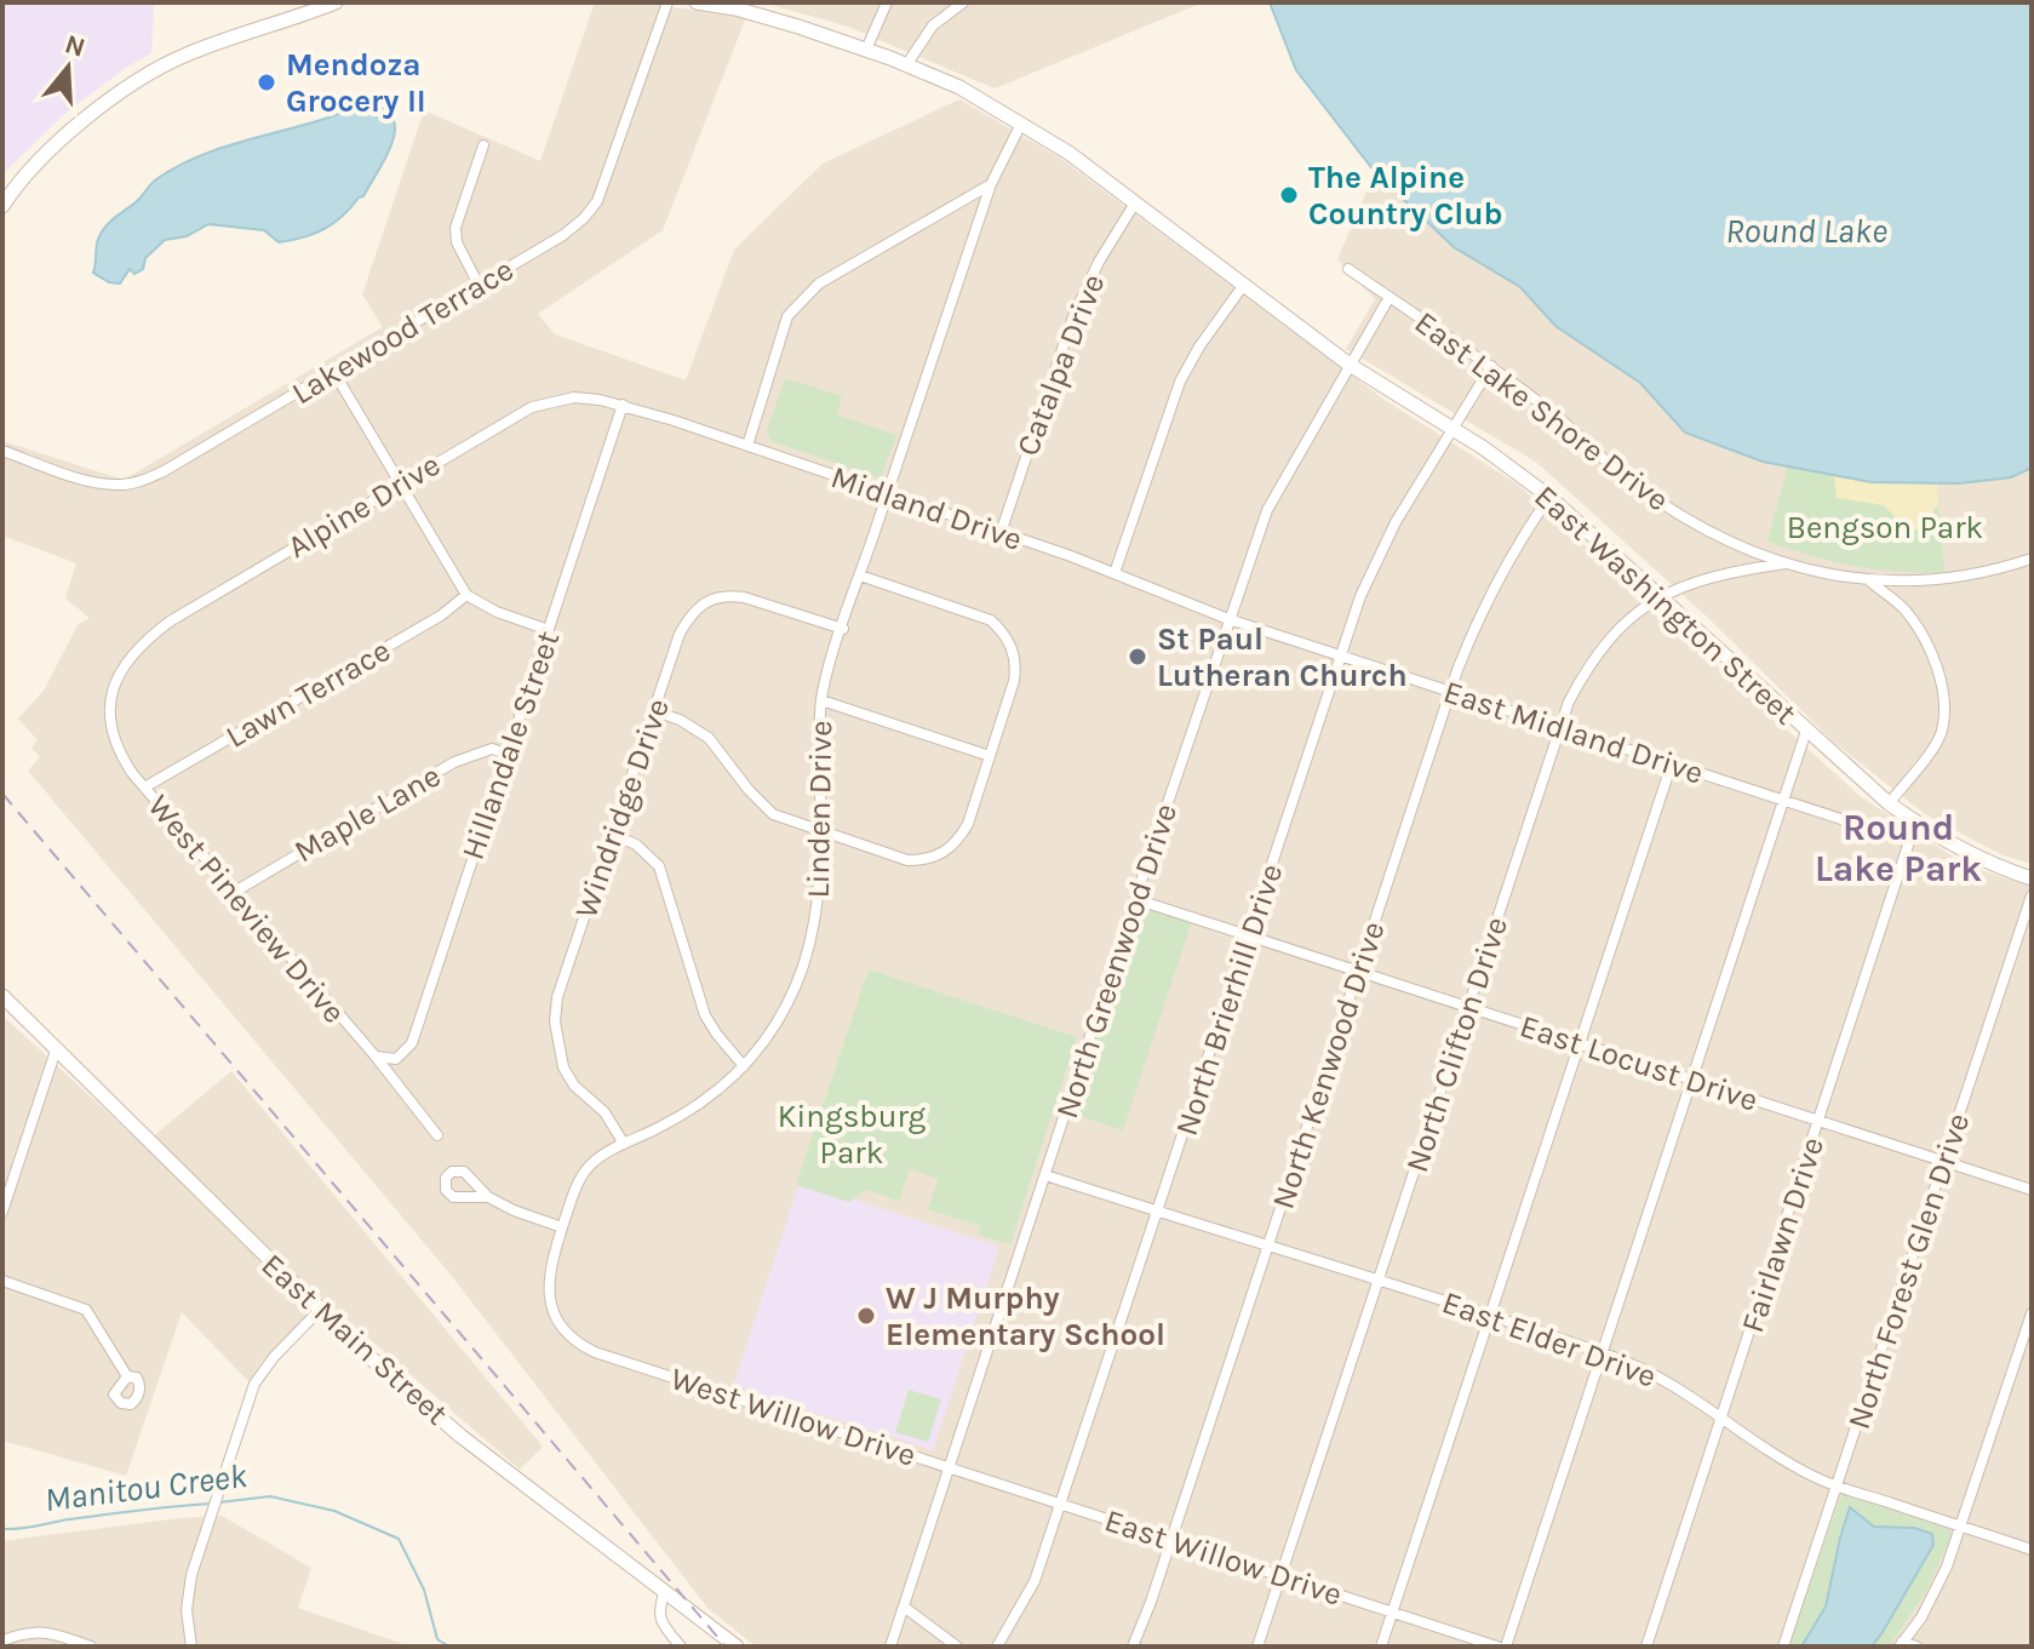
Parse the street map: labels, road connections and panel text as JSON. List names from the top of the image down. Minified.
{"streets":{"main road":["East Washington Street","East Main Street"],"street":["Lakewood Terrace","Catalpa Drive","East Lake Shore Drive","Alpine Drive","Midland Drive","Lawn Terrace","East Midland Drive","Hillandale Street","Windridge Drive","Linden Drive","Maple Lane","West Pineview Drive","North Greenwood Drive","North Brierhill Drive","North Clifton Drive","East Locust Drive","North Kenwood Drive","Fairlawn Drive","North Forest Glen Drive","East Elder Drive","West Willow Drive","East Willow Drive"]},"crossings":[["Catalpa Drive","Midland Drive"],["Catalpa Drive","East Washington Street"],["East Lake Shore Drive","North Greenwood Drive"],["East Lake Shore Drive","North Brierhill Drive"],["East Lake Shore Drive","North Clifton Drive"],["Alpine Drive","Midland Drive"],["Alpine Drive","Hillandale Street"],["Alpine Drive","West Pineview Drive"],["Midland Drive","East Midland Drive"],["Midland Drive","Hillandale Street"],["Midland Drive","Linden Drive"],["Midland Drive","North Greenwood Drive"],["East Washington Street","Linden Drive"],["East Washington Street","North Greenwood Drive"],["East Washington Street","North Brierhill Drive"],["East Washington Street","North Clifton Drive"],["East Washington Street","North Kenwood Drive"],["East Washington Street","Fairlawn Drive"],["Lawn Terrace","West Pineview Drive"],["East Midland Drive","North Greenwood Drive"],["East Midland Drive","North Brierhill Drive"],["East Midland Drive","North Clifton Drive"],["East Midland Drive","North Kenwood Drive"],["Hillandale Street","Maple Lane"],["Hillandale Street","West Pineview Drive"],["Windridge Drive","Linden Drive"],["Linden Drive","West Willow Drive"],["Maple Lane","West Pineview Drive"],["North Greenwood Drive","East Locust Drive"],["North Greenwood Drive","East Elder Drive"],["North Greenwood Drive","West Willow Drive"],["North Greenwood Drive","East Willow Drive"],["North Brierhill Drive","East Locust Drive"],["North Brierhill Drive","East Elder Drive"],["North Brierhill Drive","East Willow Drive"],["North Clifton Drive","East Locust Drive"],["North Clifton Drive","East Elder Drive"],["North Clifton Drive","East Willow Drive"],["East Locust Drive","North Kenwood Drive"],["East Locust Drive","Fairlawn Drive"],["East Locust Drive","North Forest Glen Drive"],["North Kenwood Drive","East Elder Drive"],["North Kenwood Drive","East Willow Drive"],["Fairlawn Drive","East Elder Drive"],["North Forest Glen Drive","East Elder Drive"],["West Willow Drive","East Willow Drive"]],"districts":["Round Lake Park"],"water":["Round Lake","Manitou Creek"],"parks":["Bengson Park","Kingsburg Park"],"places":["Mendoza Grocery II","The Alpine Country Club","St Paul Lutheran Church","W J Murphy Elementary School"],"north":"top"}
